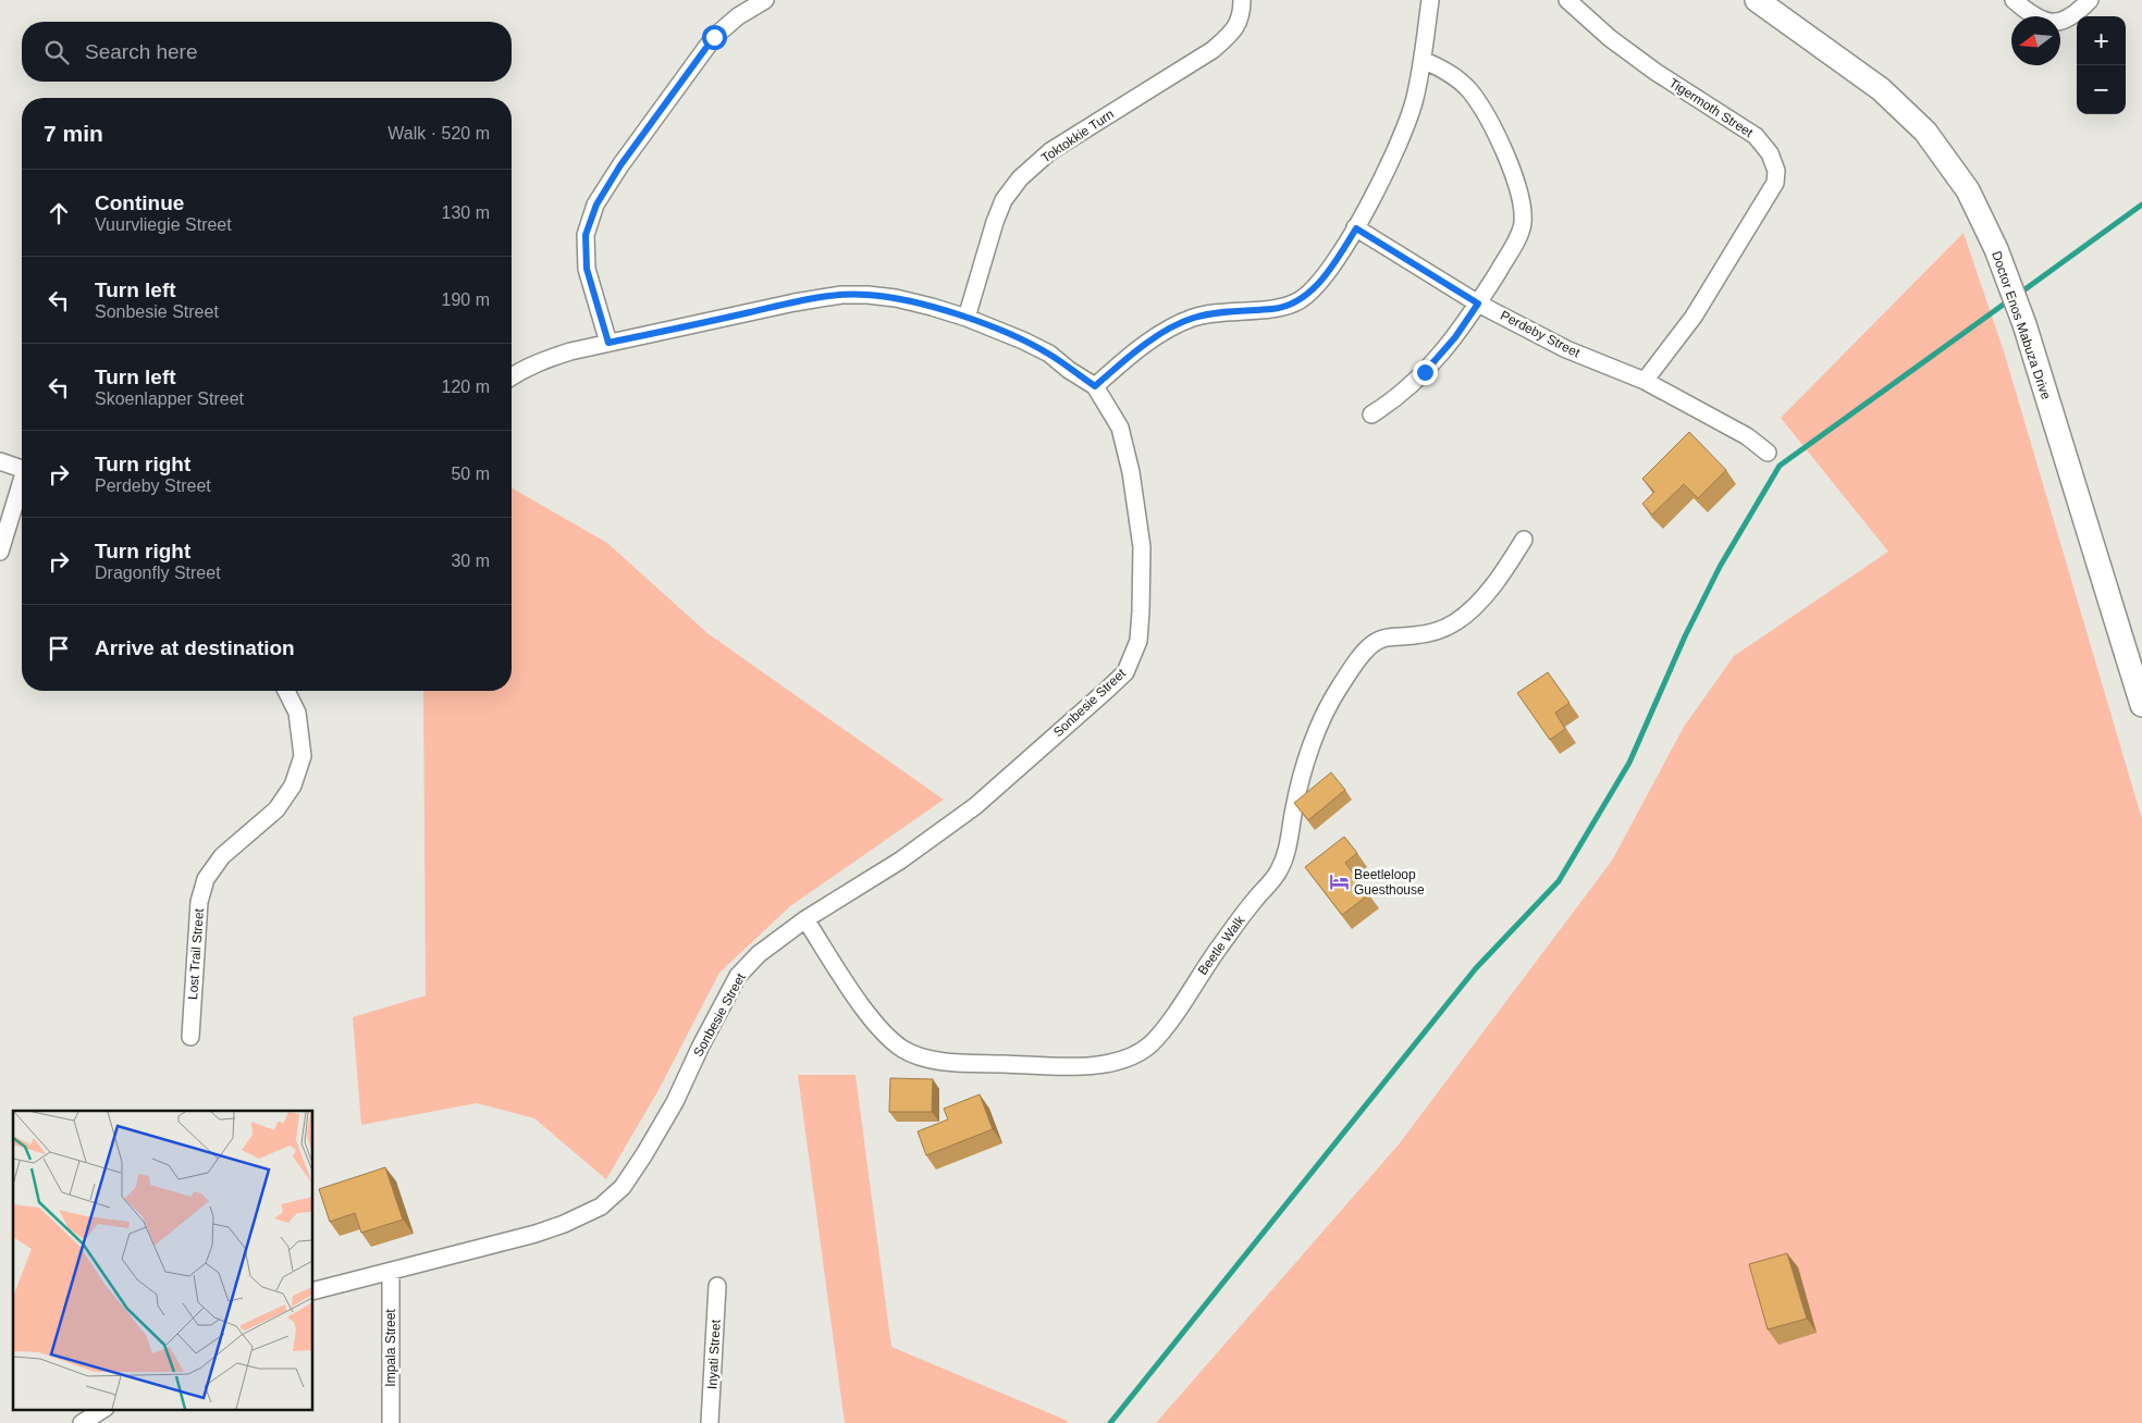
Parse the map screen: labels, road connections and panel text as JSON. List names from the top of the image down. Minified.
{"streets":{"main road":["Doctor Enos Mabuza Drive"],"street":["Tigermoth Street","Toktokkie Turn","Perdeby Street","Sonbesie Street","Beetle Walk","Lost Trail Street","Impala Street","Inyati Street"]},"crossings":[["Tigermoth Street","Perdeby Street"],["Toktokkie Turn","Sonbesie Street"],["Sonbesie Street","Beetle Walk"],["Sonbesie Street","Impala Street"]],"places":{"hotel":["Beetleloop Guesthouse"]},"north":"left","page":{"map_buttons":["+","−"],"search":"Search here","heading":["7 min","Walk · 520 m"],"list":[["Continue","Vuurvliegie Street","130 m"],["Turn left","Sonbesie Street","190 m"],["Turn left","Skoenlapper Street","120 m"],["Turn right","Perdeby Street","50 m"],["Turn right","Dragonfly Street","30 m"],"Arrive at destination"]}}
